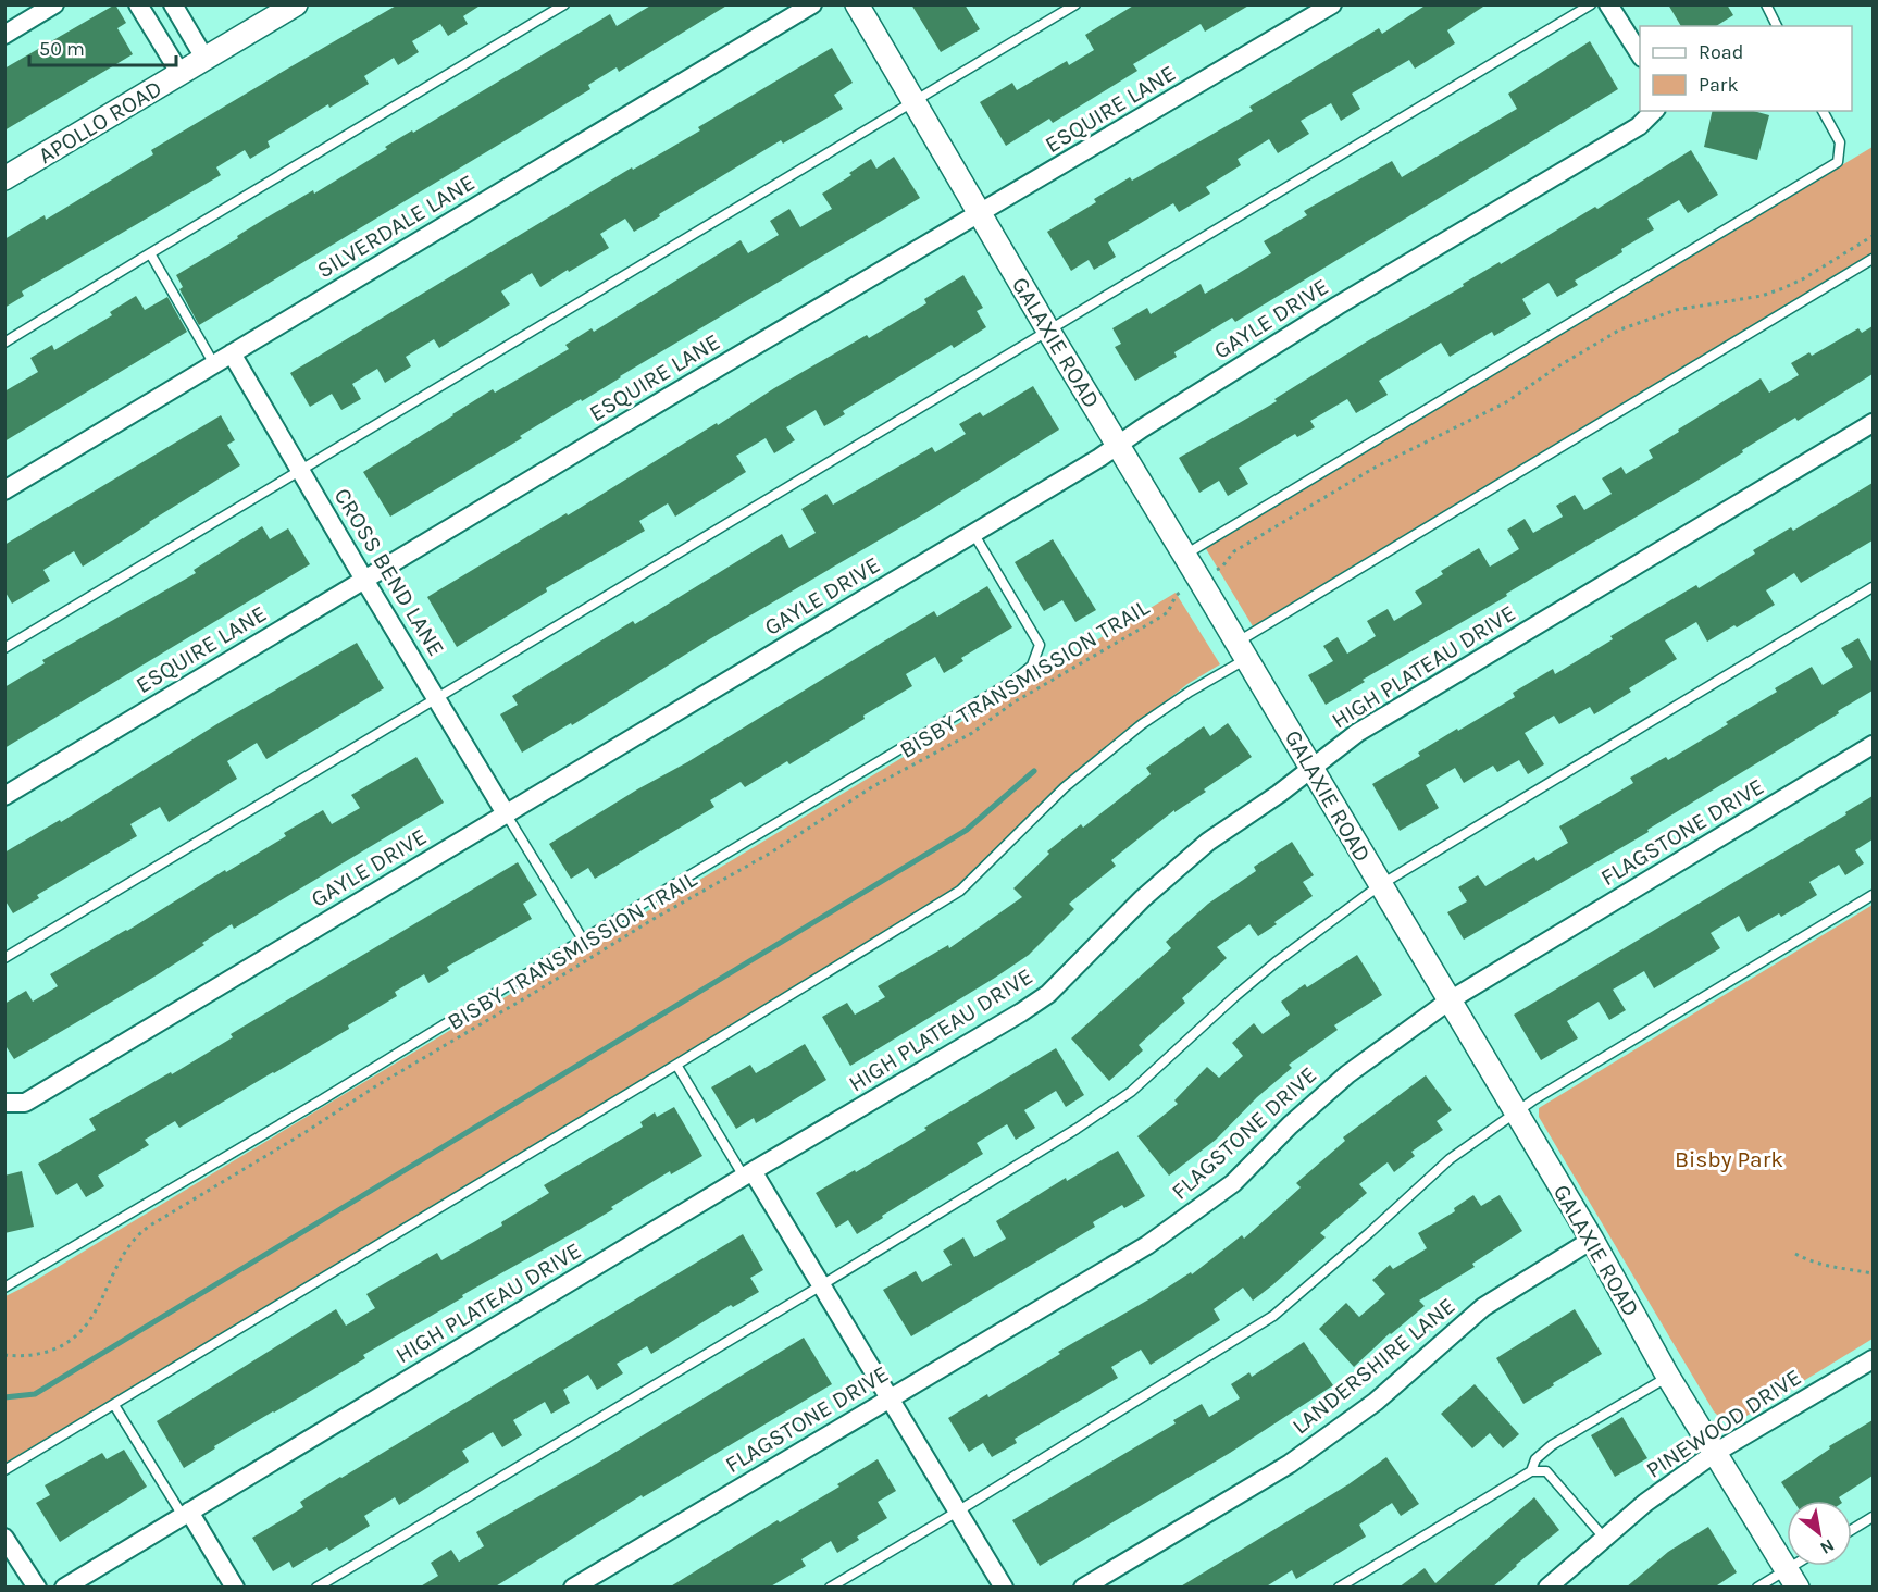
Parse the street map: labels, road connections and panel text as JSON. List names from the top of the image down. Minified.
{"streets":{"street":["ESQUIRE LANE","APOLLO ROAD","SILVERDALE LANE","GAYLE DRIVE","GALAXIE ROAD","CROSS BEND LANE","HIGH PLATEAU DRIVE","FLAGSTONE DRIVE","LANDERSHIRE LANE","PINEWOOD DRIVE"],"path":["BISBY TRANSMISSION TRAIL"]},"crossings":[["ESQUIRE LANE","GALAXIE ROAD"],["ESQUIRE LANE","CROSS BEND LANE"],["SILVERDALE LANE","CROSS BEND LANE"],["GAYLE DRIVE","GALAXIE ROAD"],["GAYLE DRIVE","CROSS BEND LANE"],["GALAXIE ROAD","HIGH PLATEAU DRIVE"],["GALAXIE ROAD","FLAGSTONE DRIVE"],["GALAXIE ROAD","LANDERSHIRE LANE"],["GALAXIE ROAD","PINEWOOD DRIVE"]],"parks":["Bisby Park"],"legend":["Road","Park"],"scale_bar":"50 m","north":"bottom right"}
